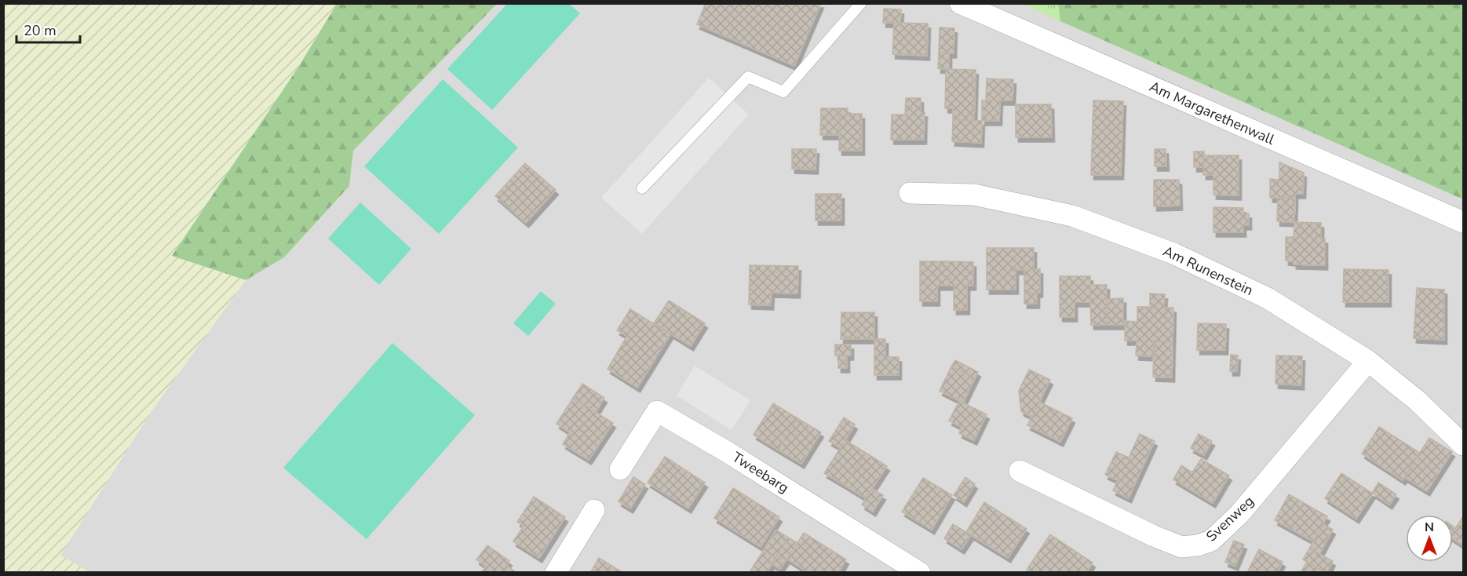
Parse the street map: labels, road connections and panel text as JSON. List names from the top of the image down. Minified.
{"streets":{"street":["Am Margarethenwall","Am Runenstein","Tweebarg","Svenweg"]},"crossings":[["Am Runenstein","Svenweg"]],"scale_bar":"20 m","north":"top"}
